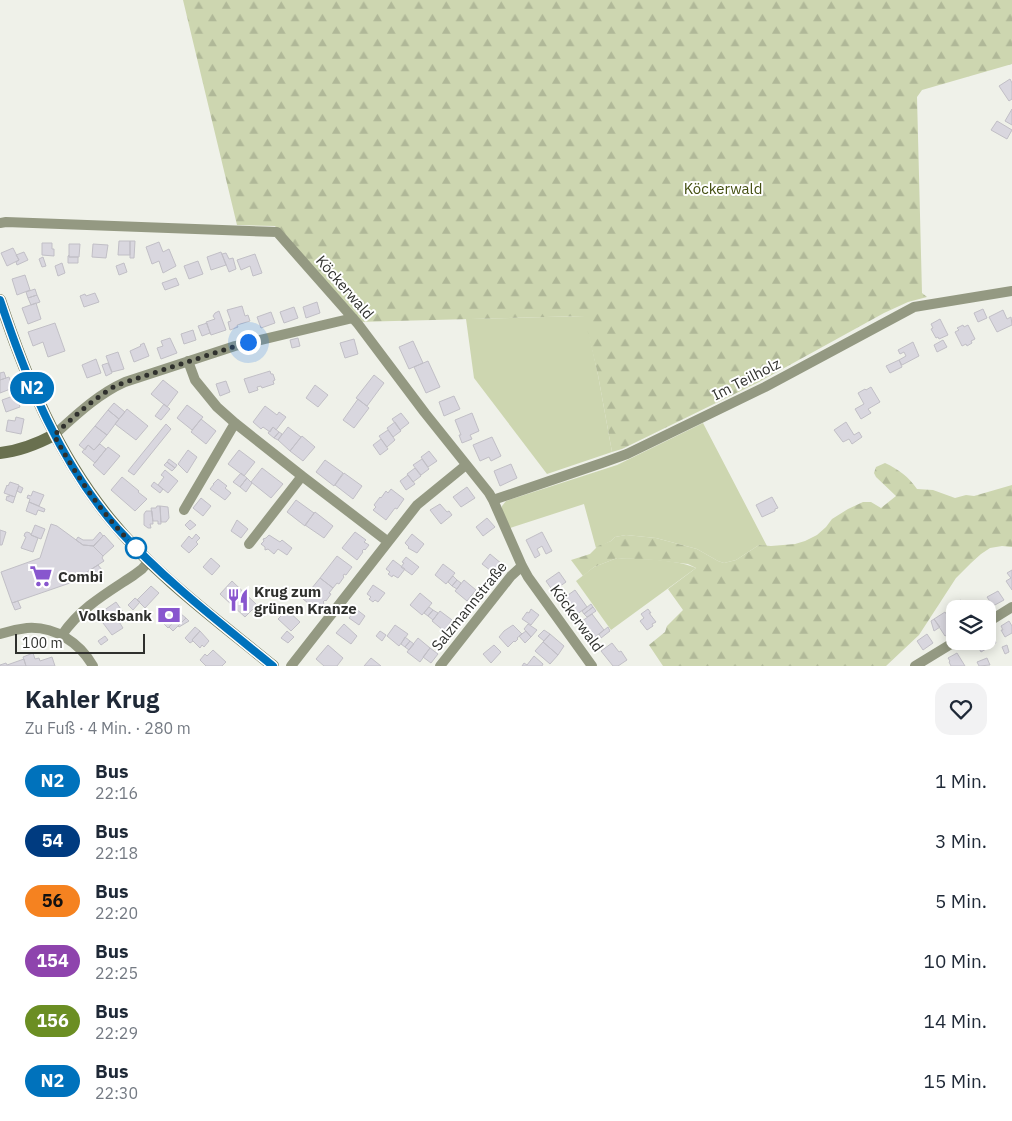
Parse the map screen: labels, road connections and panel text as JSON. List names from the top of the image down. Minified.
{"streets":{"street":["Köckerwald","Im Teilholz","Salzmannstraße"]},"crossings":[["Köckerwald","Im Teilholz"],["Köckerwald","Salzmannstraße"]],"parks":["Köckerwald"],"places":{"supermarket":["Combi"],"restaurant":["Krug zum grünen Kranze"],"bank":["Volksbank"]},"lines":["bus line N2"],"scale_bar":"100 m","page":{"on_map":"N2","scale":"100 m","heading":["Kahler Krug","Zu Fuß · 4 Min. · 280 m"],"list":[{"mark":"N2","name":"Bus","note":"22:16","value":"1 Min."},{"mark":"54","name":"Bus","note":"22:18","value":"3 Min."},{"mark":"56","name":"Bus","note":"22:20","value":"5 Min."},{"mark":"154","name":"Bus","note":"22:25","value":"10 Min."},{"mark":"156","name":"Bus","note":"22:29","value":"14 Min."},{"mark":"N2","name":"Bus","note":"22:30","value":"15 Min."}]}}
